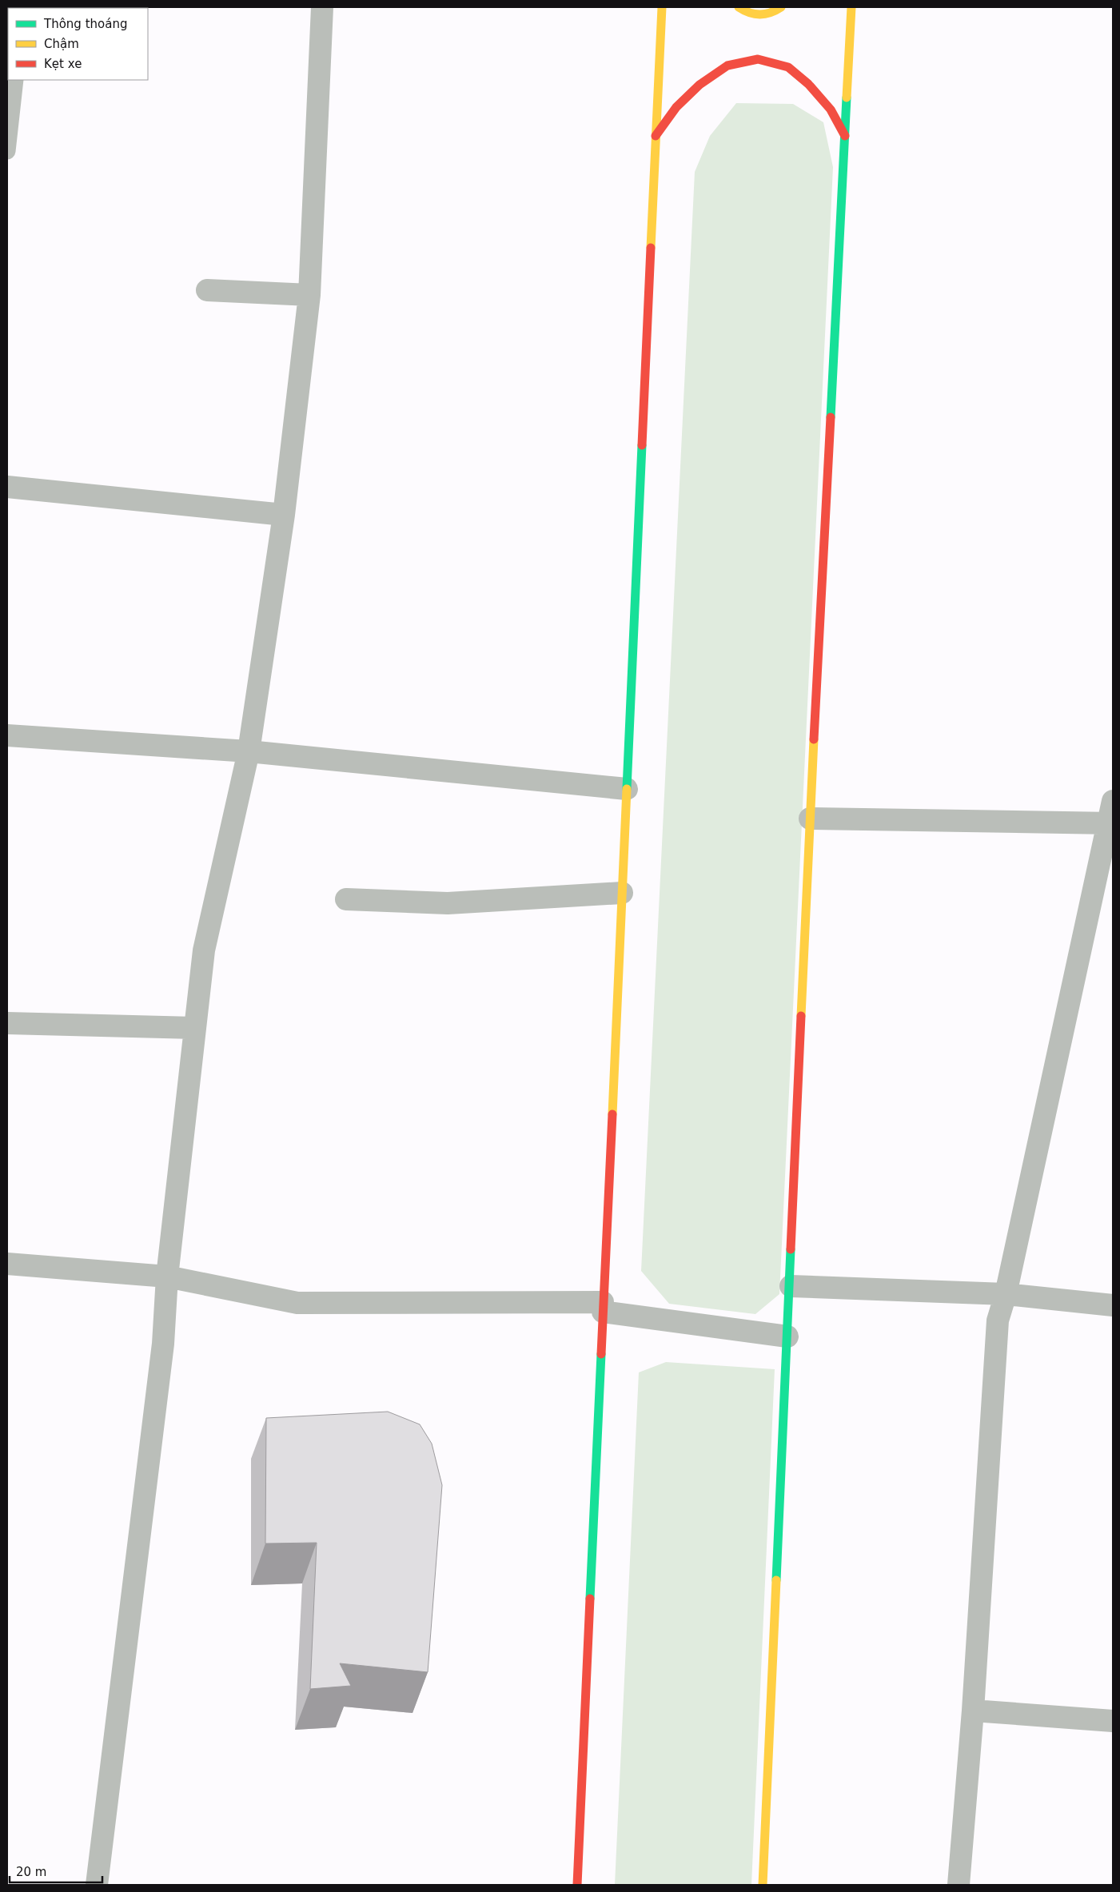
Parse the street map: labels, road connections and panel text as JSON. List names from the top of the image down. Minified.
{"legend":["Thông thoáng","Chậm","Kẹt xe"],"scale_bar":"20 m"}
